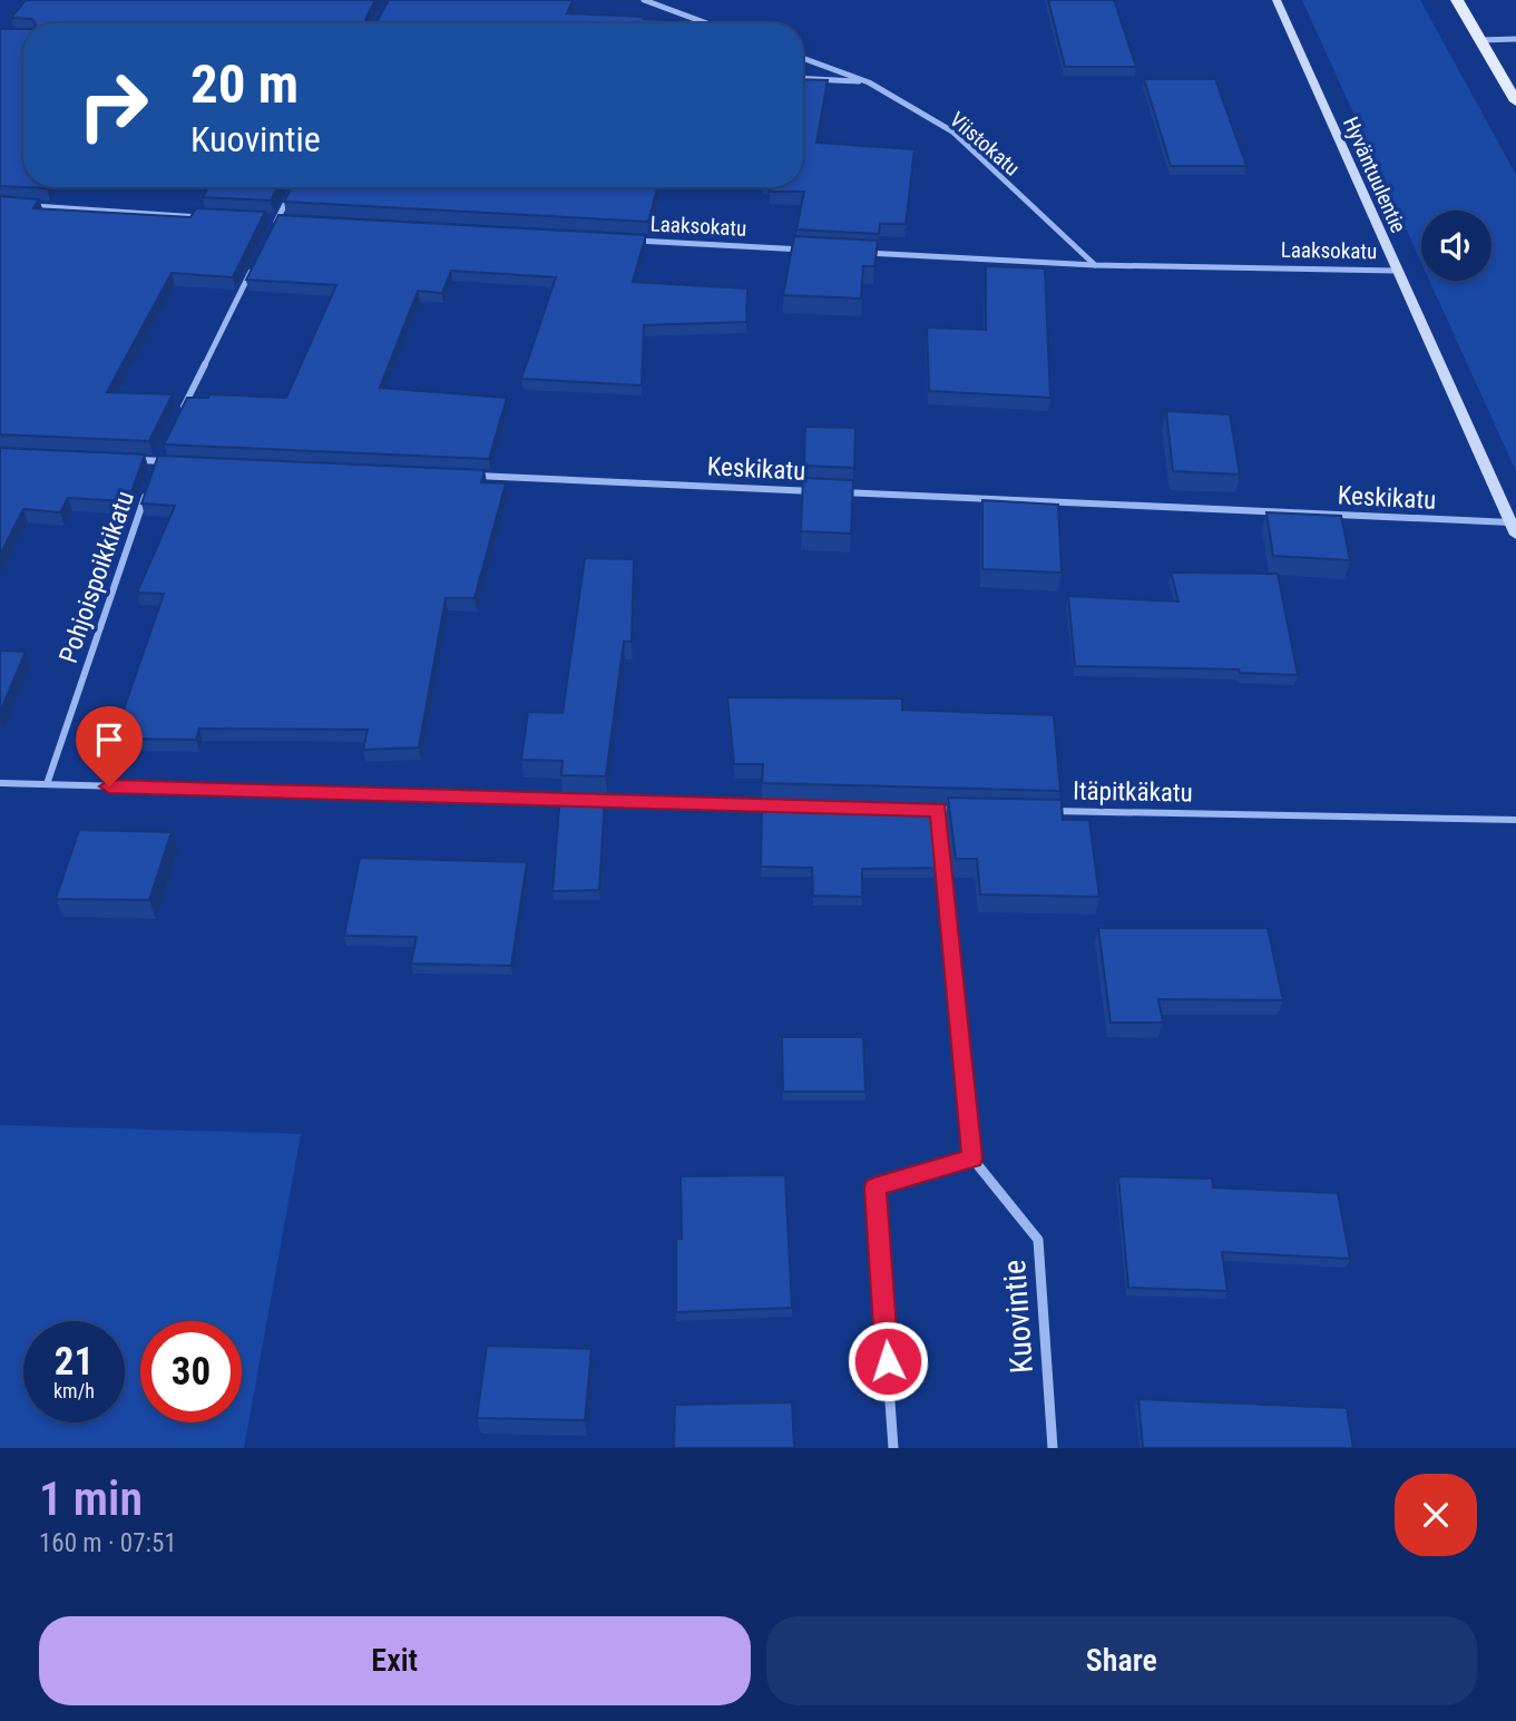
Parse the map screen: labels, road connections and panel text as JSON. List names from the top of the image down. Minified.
{"streets":{"street":["Viistokatu","Hyväntuulentie","Laaksokatu","Keskikatu","Pohjoispoikkikatu","Itäpitkäkatu","Kuovintie"]},"crossings":[["Viistokatu","Laaksokatu"],["Hyväntuulentie","Laaksokatu"],["Hyväntuulentie","Keskikatu"]],"page":{"turn":["20 m","Kuovintie"],"speed":"21 km/h","limit":"30","heading":["1 min","160 m · 07:51"],"buttons":["Exit","Share"]}}
